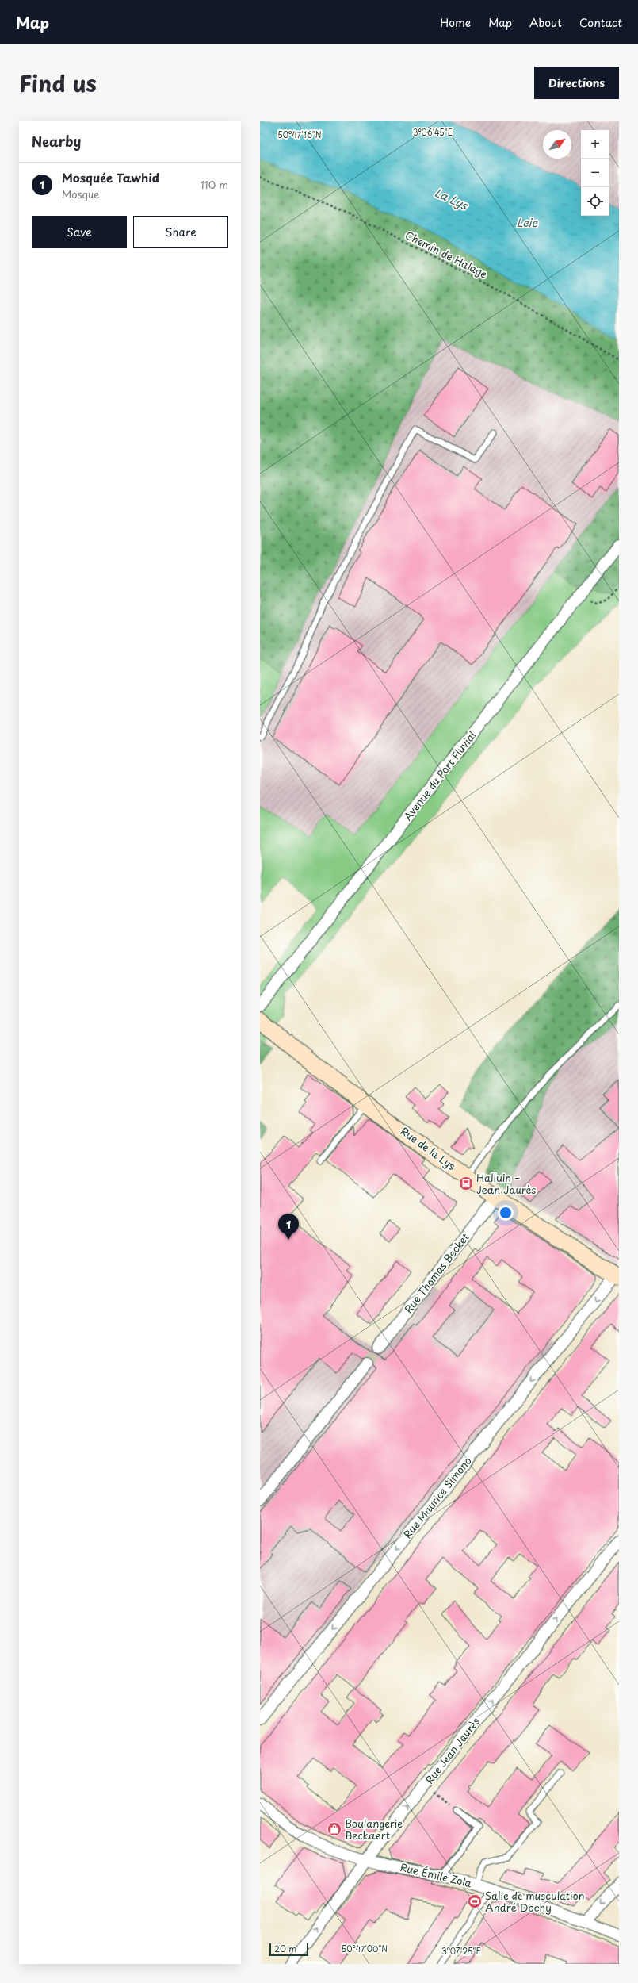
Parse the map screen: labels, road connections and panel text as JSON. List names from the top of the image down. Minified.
{"streets":{"main road":["Rue de la Lys"],"street":["Avenue du Port Fluvial","Rue Thomas Becket","Rue Maurice Simono","Rue Jean Jaurès","Rue Émile Zola"],"path":["Chemin de Halage"]},"crossings":[["Rue de la Lys","Rue Thomas Becket"],["Rue de la Lys","Rue Maurice Simono"],["Rue Jean Jaurès","Rue Émile Zola"]],"one_way":["Rue Maurice Simono","Rue Jean Jaurès"],"water":["La Lys","Leie"],"places":{"bus stop":["Halluin – Jean Jaurès"],"shop":["Boulangerie Beckaert"],"sports":["Salle de musculation André Dochy"]},"scale_bar":"20 m","north":"top right","page":{"header":"Map","nav":["Home","Map","About","Contact"],"title":"Find us","buttons":["Directions",["Save","Share"]],"heading":"Nearby","map_buttons":["+","−"],"list":[{"mark":"1","name":"Mosquée Tawhid","note":"Mosque","value":"110 m"}],"pins":"1","scale":"20 m"},"coordinates":["3°06'45\"E","50°47'16\"N","50°47'00\"N","3°07'25\"E"]}
